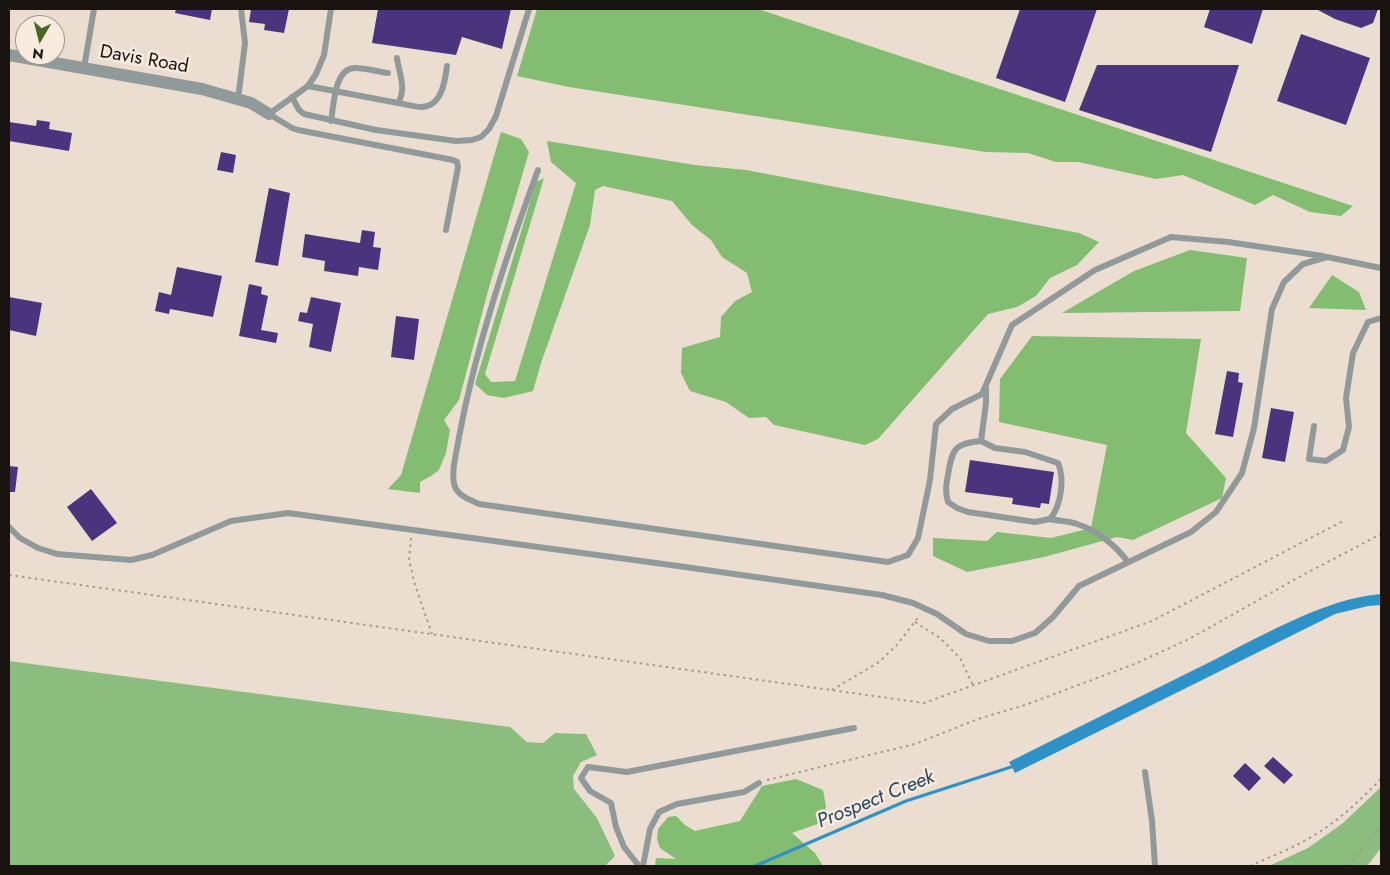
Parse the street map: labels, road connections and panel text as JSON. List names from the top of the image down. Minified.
{"streets":{"street":["Davis Road"]},"water":["Prospect Creek"],"north":"bottom"}
